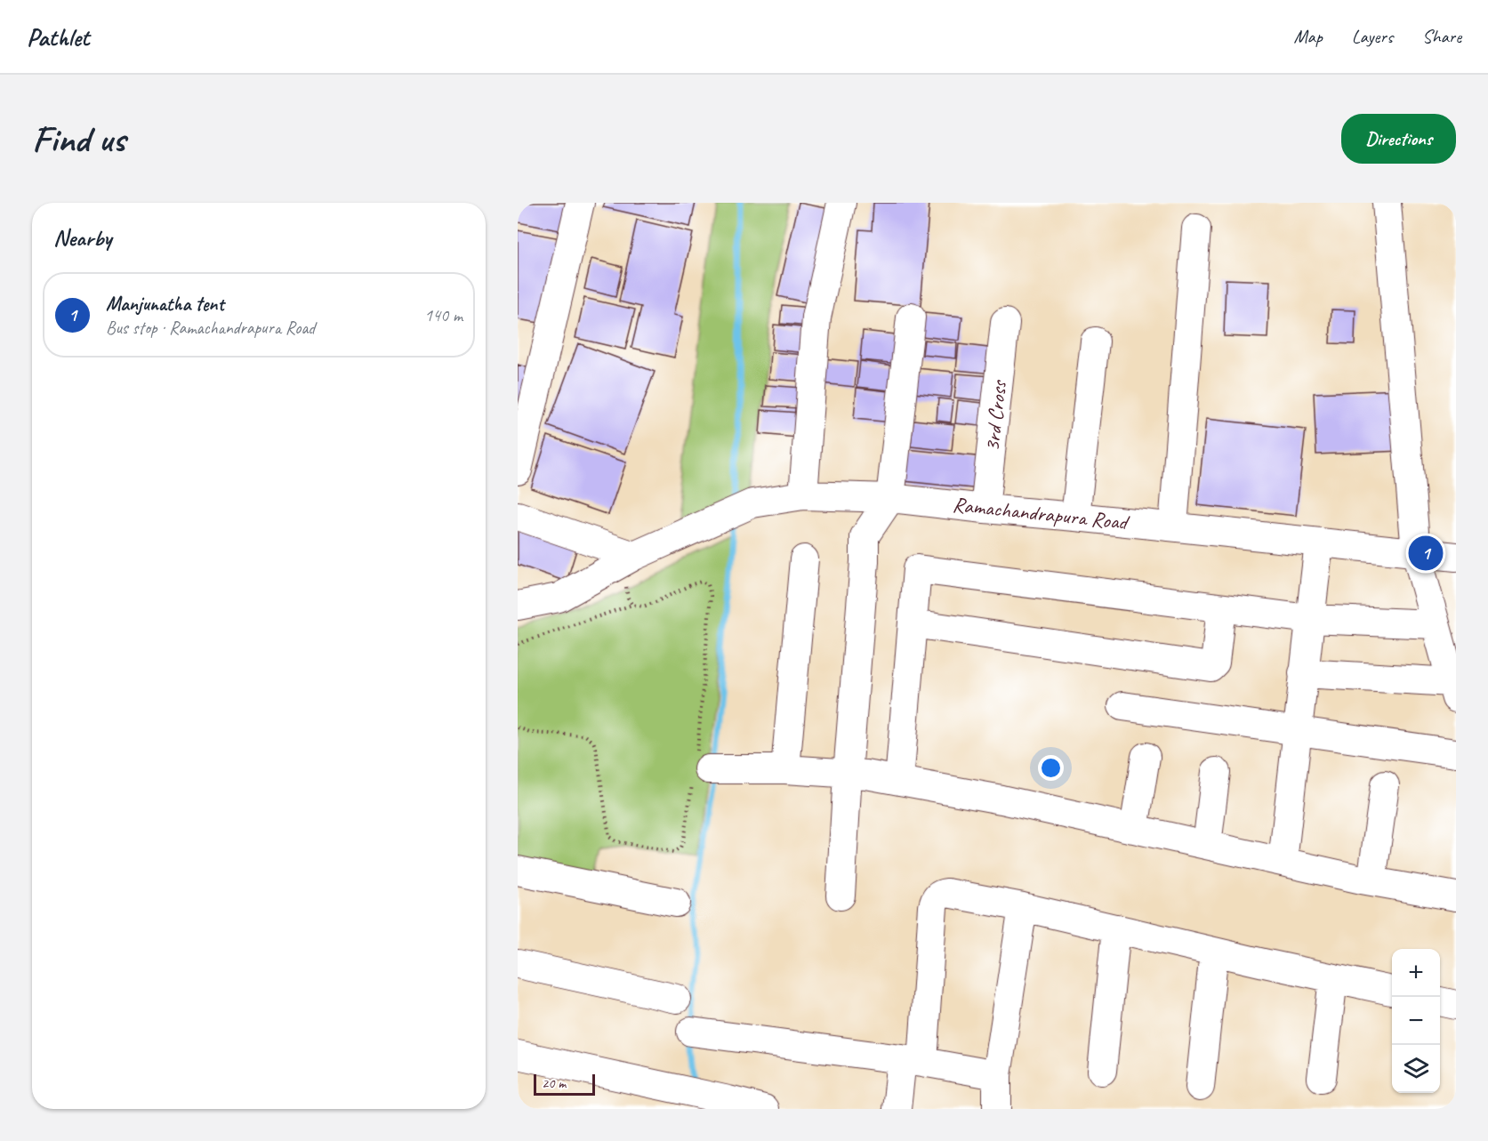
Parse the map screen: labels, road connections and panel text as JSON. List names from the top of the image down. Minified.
{"streets":{"street":["3rd Cross","Ramachandrapura Road"]},"crossings":[["3rd Cross","Ramachandrapura Road"]],"scale_bar":"20 m","page":{"header":"Pathlet","nav":["Map","Layers","Share"],"buttons":"Directions","title":"Find us","heading":"Nearby","list":[{"mark":"1","name":"Manjunatha tent","note":"Bus stop · Ramachandrapura Road","value":"140 m"}],"pins":"1","map_buttons":["+","−"],"scale":"20 m"}}
